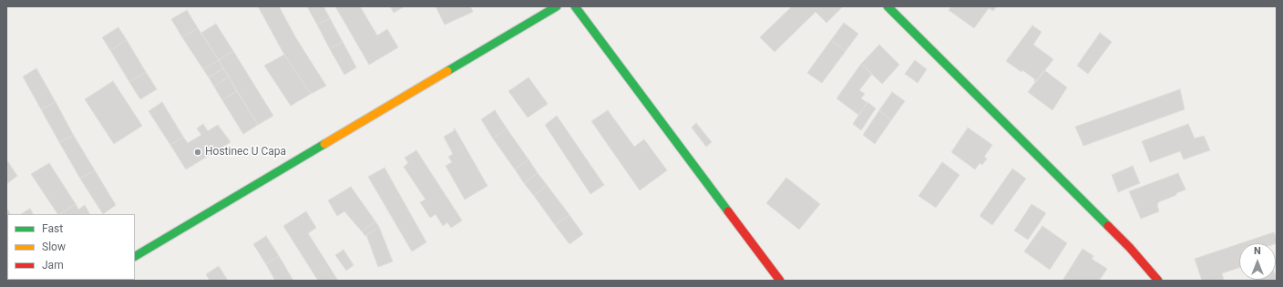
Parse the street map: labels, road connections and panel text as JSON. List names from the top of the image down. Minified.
{"places":["Hostinec U Capa"],"legend":["Fast","Slow","Jam"],"north":"top"}
